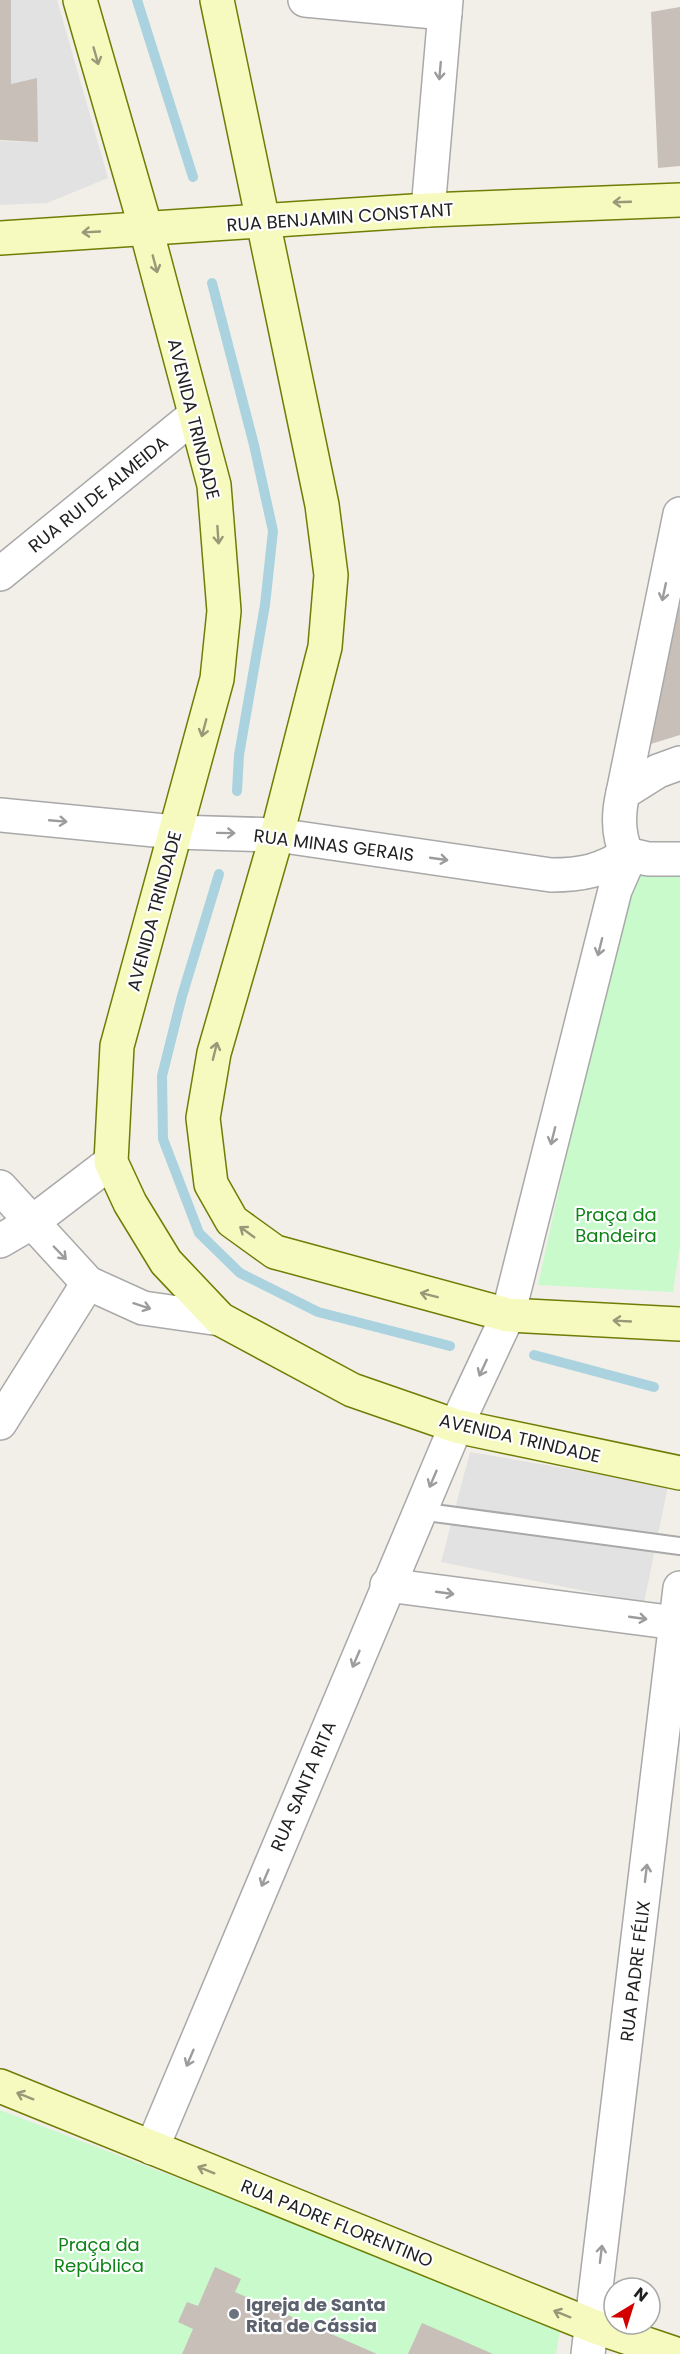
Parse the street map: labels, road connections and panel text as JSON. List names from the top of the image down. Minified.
{"streets":{"main road":["RUA BENJAMIN CONSTANT","AVENIDA TRINDADE","RUA PADRE FLORENTINO"],"street":["RUA RUI DE ALMEIDA","RUA MINAS GERAIS","RUA SANTA RITA","RUA PADRE FÉLIX"]},"crossings":[["RUA BENJAMIN CONSTANT","AVENIDA TRINDADE"],["AVENIDA TRINDADE","RUA RUI DE ALMEIDA"],["AVENIDA TRINDADE","RUA MINAS GERAIS"],["AVENIDA TRINDADE","RUA SANTA RITA"],["RUA MINAS GERAIS","RUA SANTA RITA"],["RUA SANTA RITA","RUA PADRE FLORENTINO"],["RUA PADRE FÉLIX","RUA PADRE FLORENTINO"]],"one_way":["RUA BENJAMIN CONSTANT","RUA MINAS GERAIS","RUA SANTA RITA","RUA PADRE FÉLIX","RUA PADRE FLORENTINO"],"parks":["Praça da Bandeira","Praça da República"],"places":["Igreja de Santa Rita de Cássia"],"north":"top right"}
